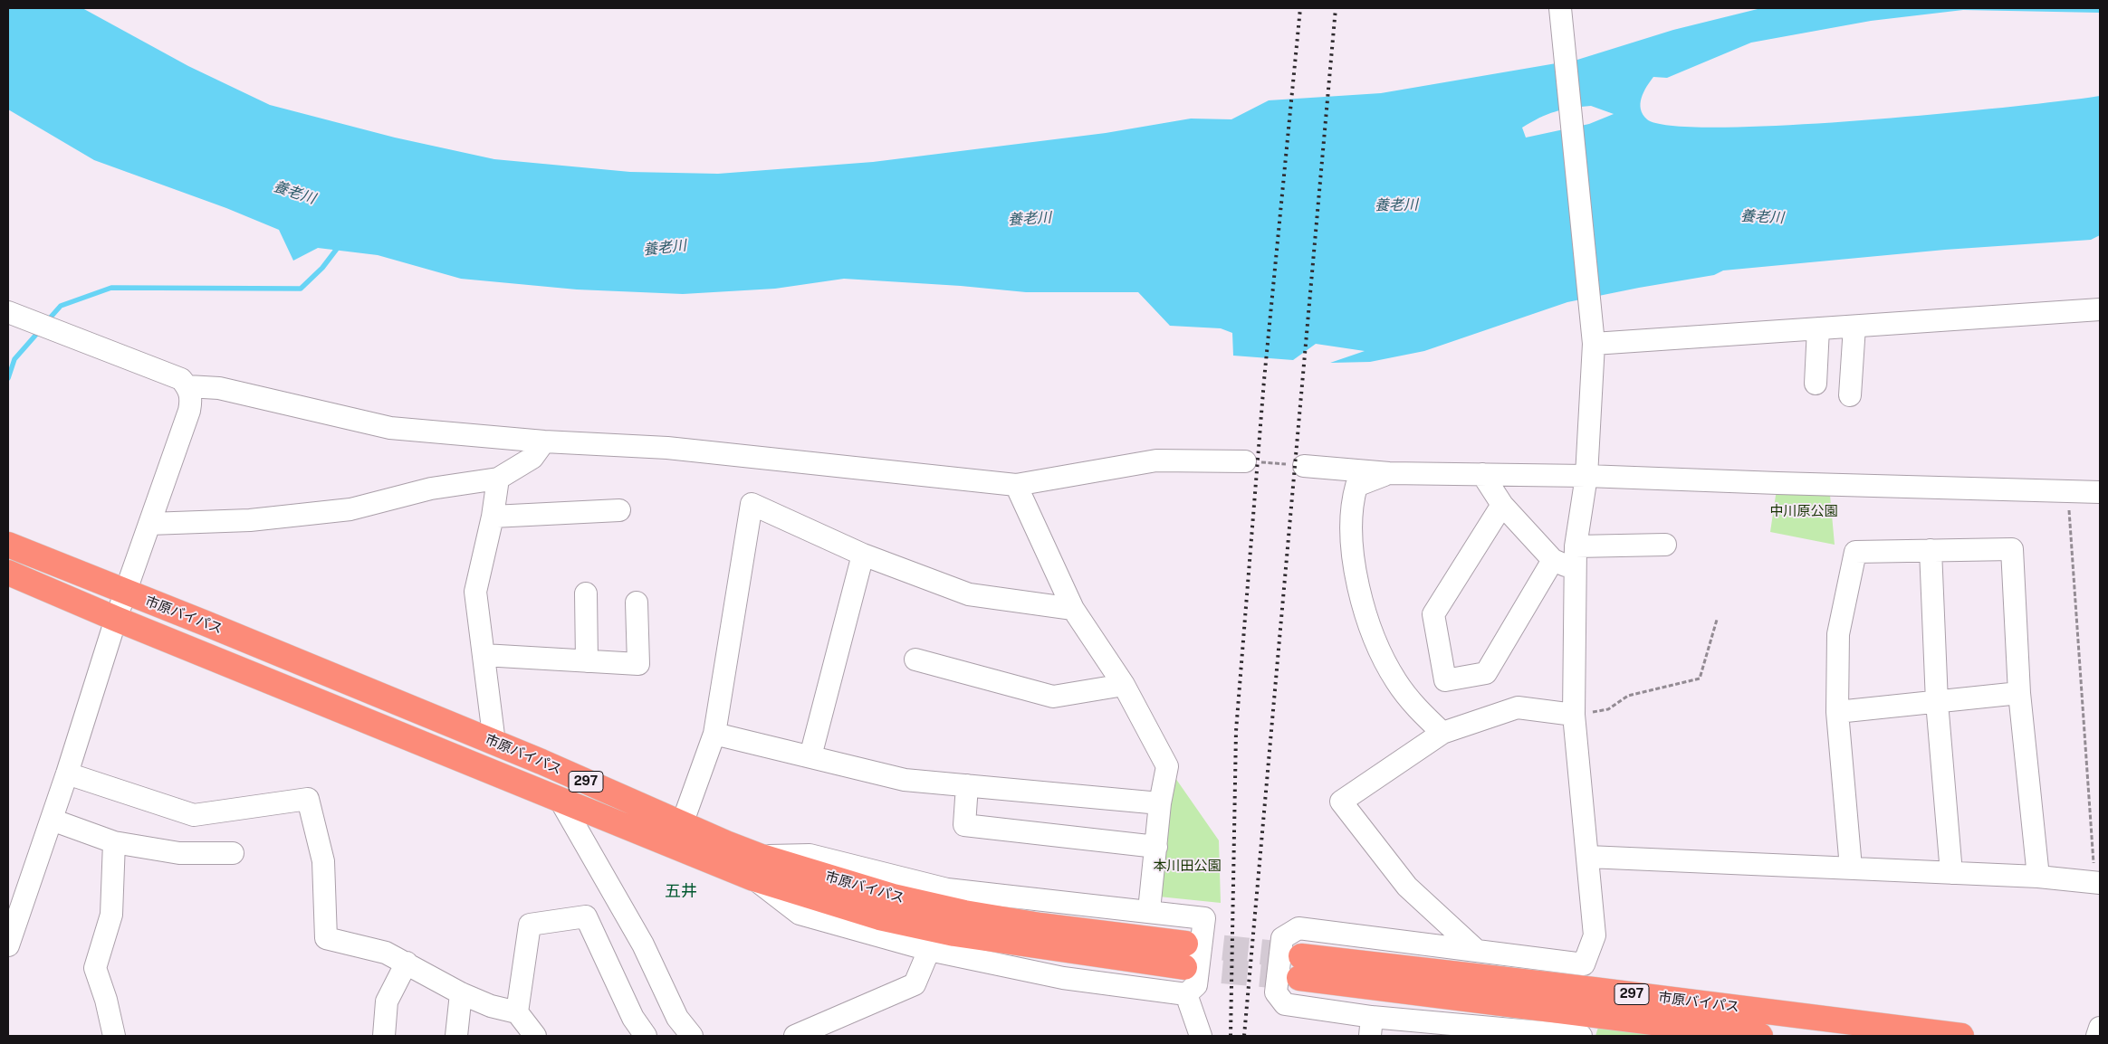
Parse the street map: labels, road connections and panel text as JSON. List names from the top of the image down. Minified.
{"streets":{"highway":["市原バイパス","297"]},"districts":["五井"],"water":["養老川"],"parks":["中川原公園","本川田公園"]}
